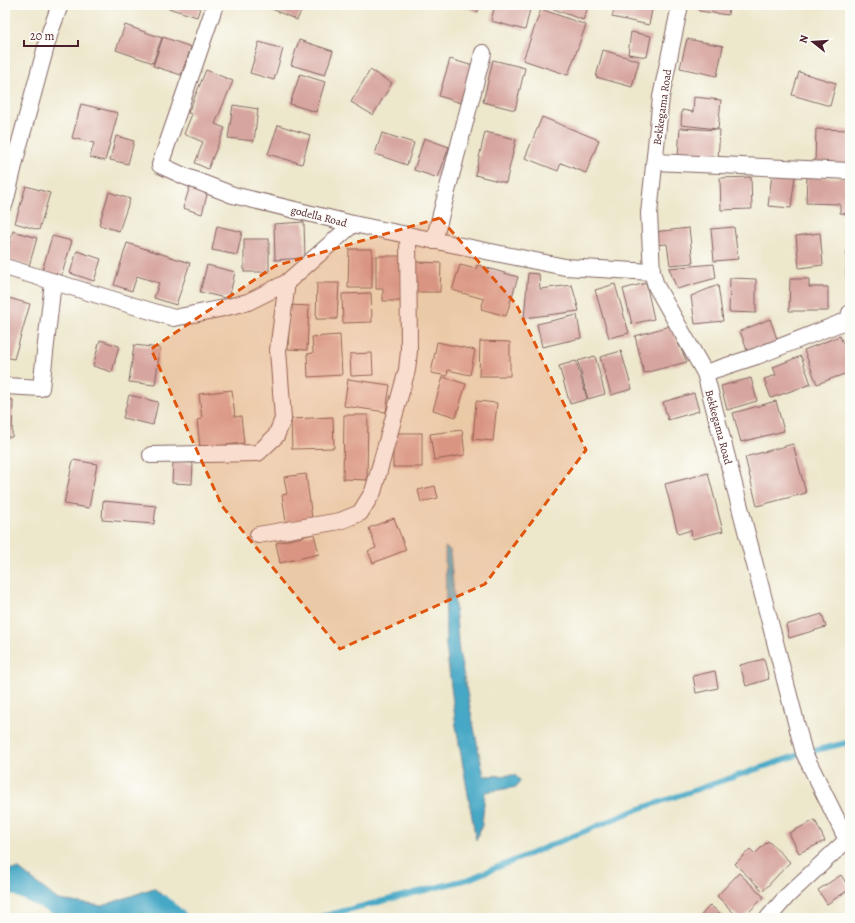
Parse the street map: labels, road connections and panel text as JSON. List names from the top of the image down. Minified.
{"streets":{"street":["Bekkegama Road","godella Road"]},"crossings":[["Bekkegama Road","godella Road"]],"scale_bar":"20 m","north":"left"}
